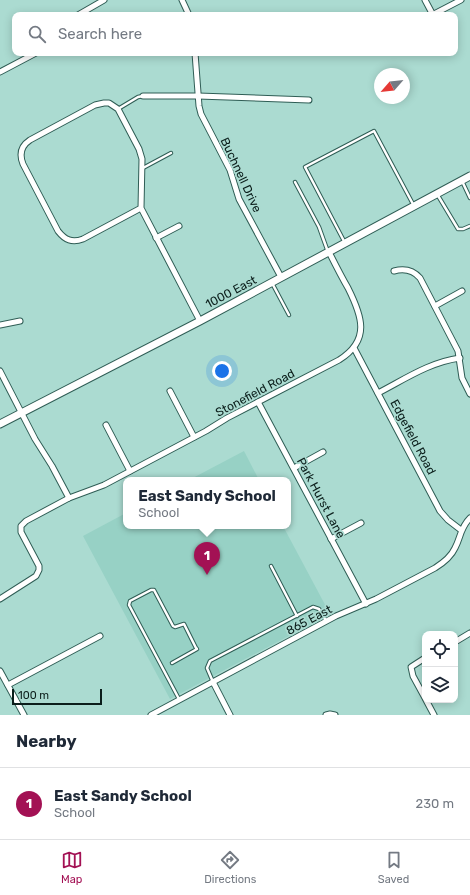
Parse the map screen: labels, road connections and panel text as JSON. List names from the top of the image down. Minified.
{"streets":{"street":["Buchnell Drive","1000 East","Stonefield Road","Edgefield Road","Park Hurst Lane","865 East"]},"crossings":[["Buchnell Drive","1000 East"],["Stonefield Road","Edgefield Road"],["Stonefield Road","Park Hurst Lane"],["Edgefield Road","865 East"],["Park Hurst Lane","865 East"]],"scale_bar":"100 m","north":"bottom left","page":{"search":"Search here","popup":["East Sandy School","School"],"pins":"1","scale":"100 m","heading":"Nearby","list":[{"mark":"1","name":"East Sandy School","note":"School","value":"230 m"}],"nav":["Map","Directions","Saved"]}}
